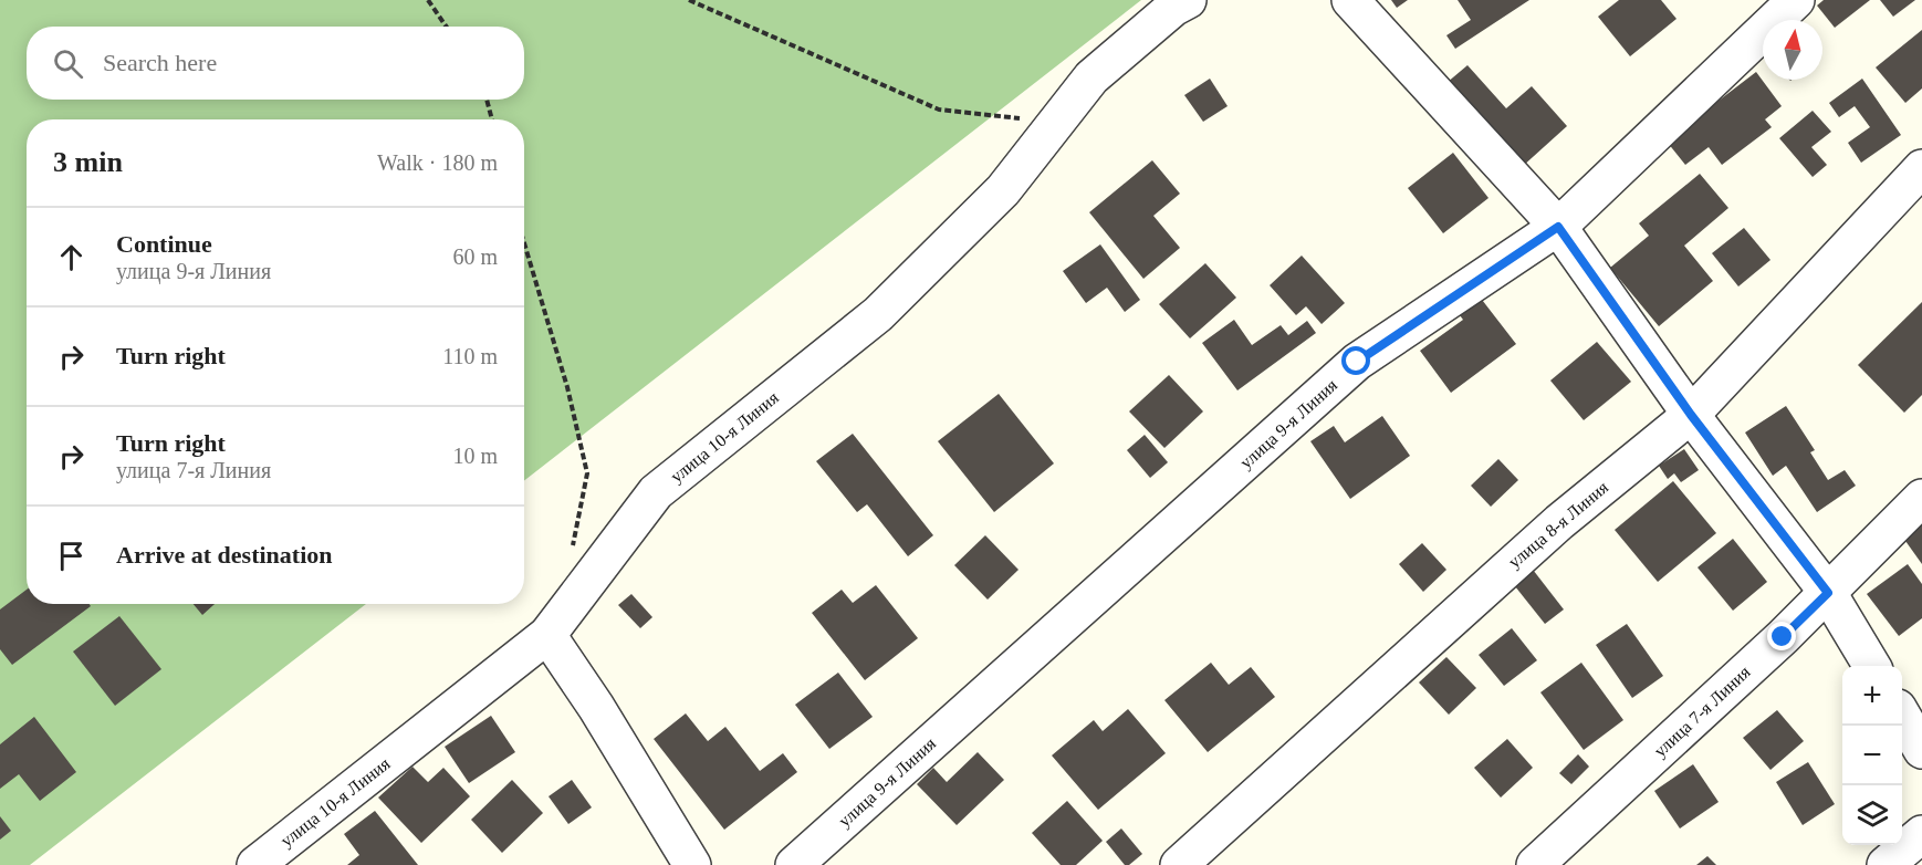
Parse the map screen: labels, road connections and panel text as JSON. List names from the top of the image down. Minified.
{"streets":{"street":["улица 9-я Линия","улица 10-я Линия","улица 8-я Линия","улица 7-я Линия"]},"north":"top","page":{"search":"Search here","heading":["3 min","Walk · 180 m"],"list":[["Continue","улица 9-я Линия","60 m"],["Turn right","110 m"],["Turn right","улица 7-я Линия","10 m"],"Arrive at destination"],"map_buttons":["+","−"]}}
